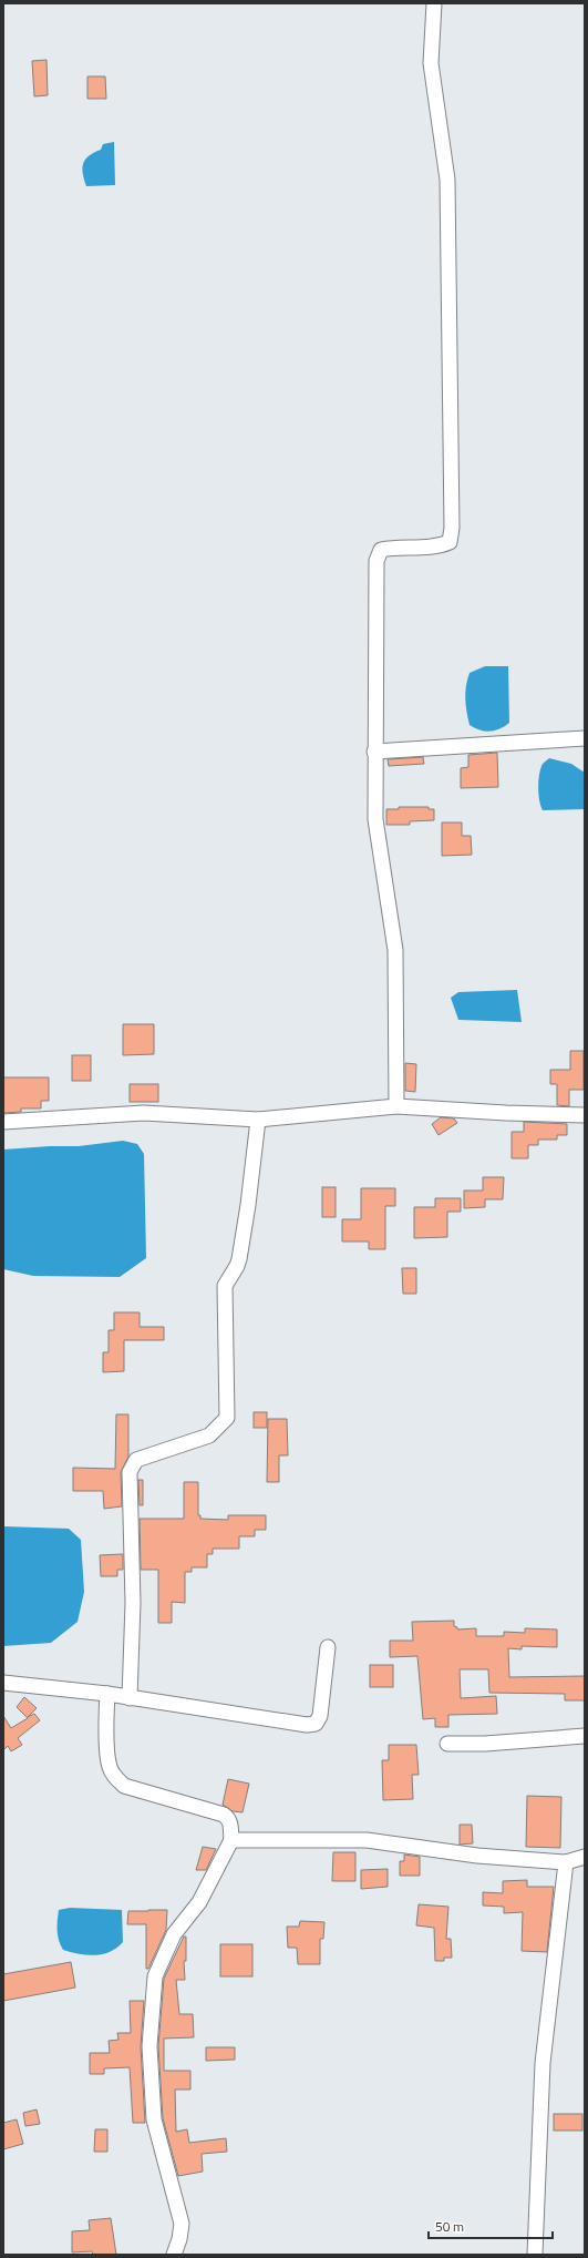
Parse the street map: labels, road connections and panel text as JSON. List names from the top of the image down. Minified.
{"scale_bar":"50 m"}
